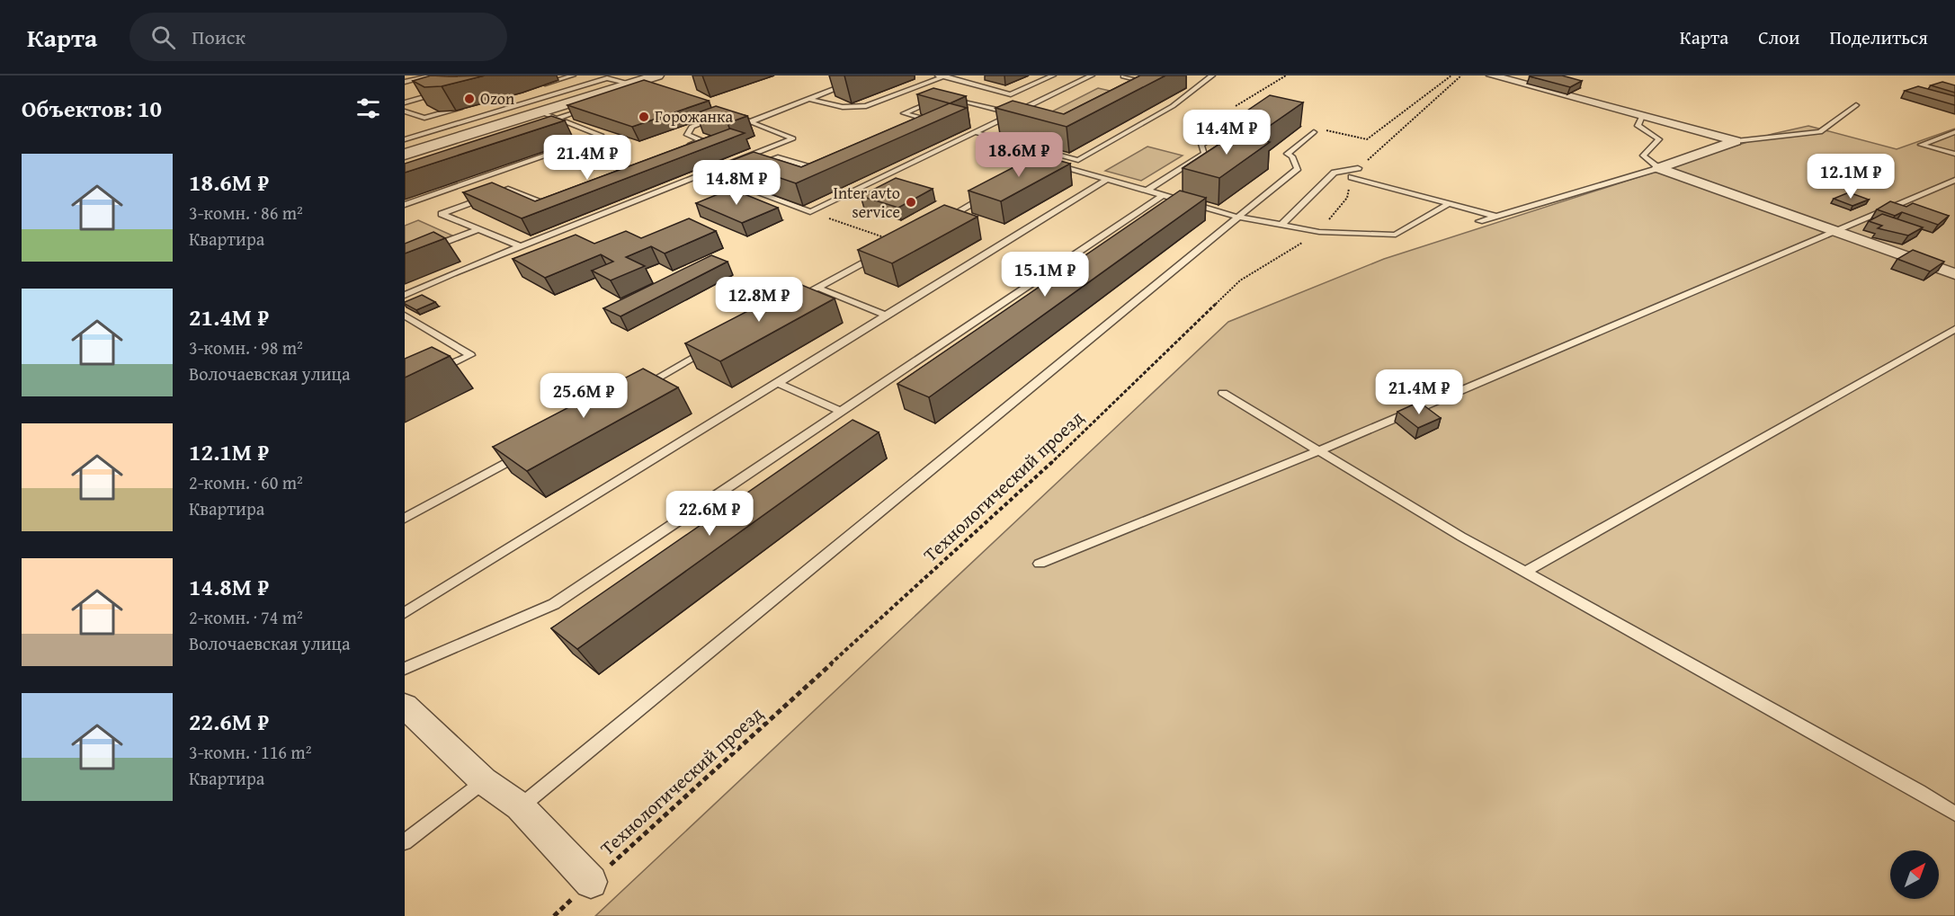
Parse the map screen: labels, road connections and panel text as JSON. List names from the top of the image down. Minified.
{"streets":{"path":["Технологический проезд"]},"places":["Ozon","Горожанка","Inter avto service"],"north":"top right","page":{"header":"Карта","search":"Поиск","nav":["Карта","Слои","Поделиться"],"heading":"Объектов: 10","price":["14.4M ₽","18.6M ₽","21.4M ₽","12.1M ₽","14.8M ₽","15.1M ₽","12.8M ₽","21.4M ₽","25.6M ₽","22.6M ₽"],"list":[{"name":"18.6M ₽","note":"3-комн. · 86 m² · Квартира"},{"name":"21.4M ₽","note":"3-комн. · 98 m² · Волочаевская улица"},{"name":"12.1M ₽","note":"2-комн. · 60 m² · Квартира"},{"name":"14.8M ₽","note":"2-комн. · 74 m² · Волочаевская улица"},{"name":"22.6M ₽","note":"3-комн. · 116 m² · Квартира"}]}}
